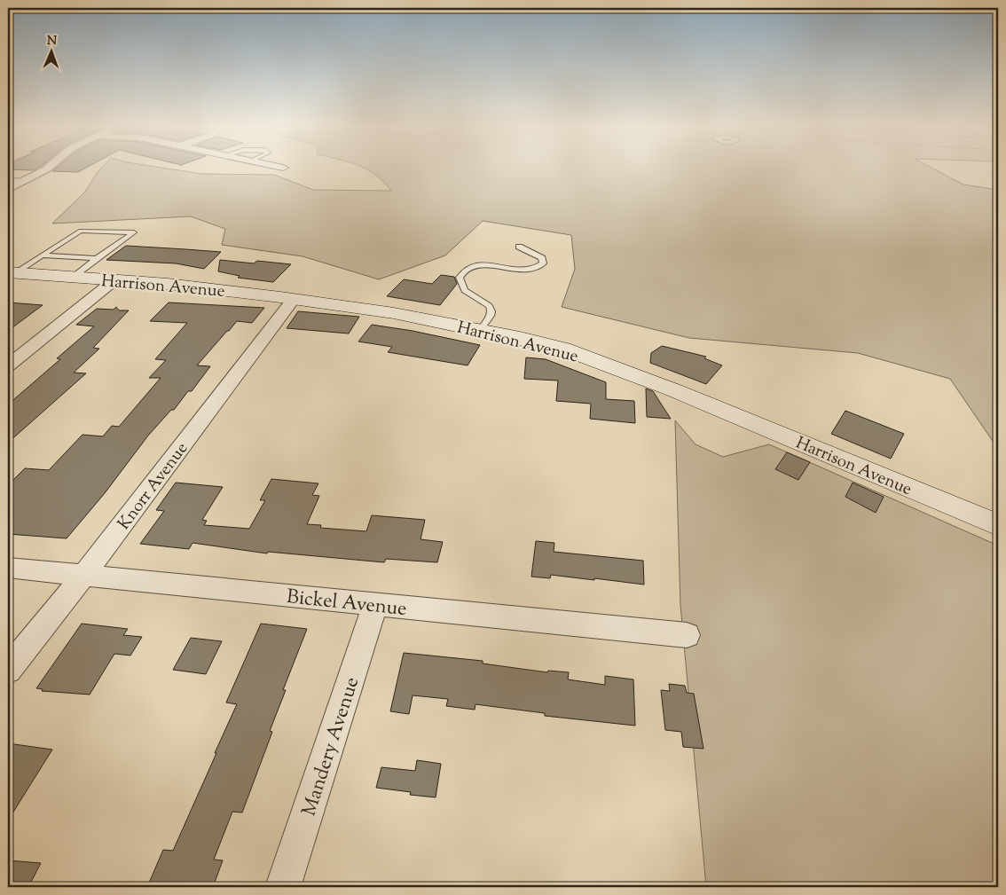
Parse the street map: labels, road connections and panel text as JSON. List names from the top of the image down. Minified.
{"streets":{"main road":["Harrison Avenue"],"street":["Knorr Avenue","Bickel Avenue","Mandery Avenue"]},"crossings":[["Harrison Avenue","Knorr Avenue"],["Knorr Avenue","Bickel Avenue"],["Bickel Avenue","Mandery Avenue"]],"north":"top"}
